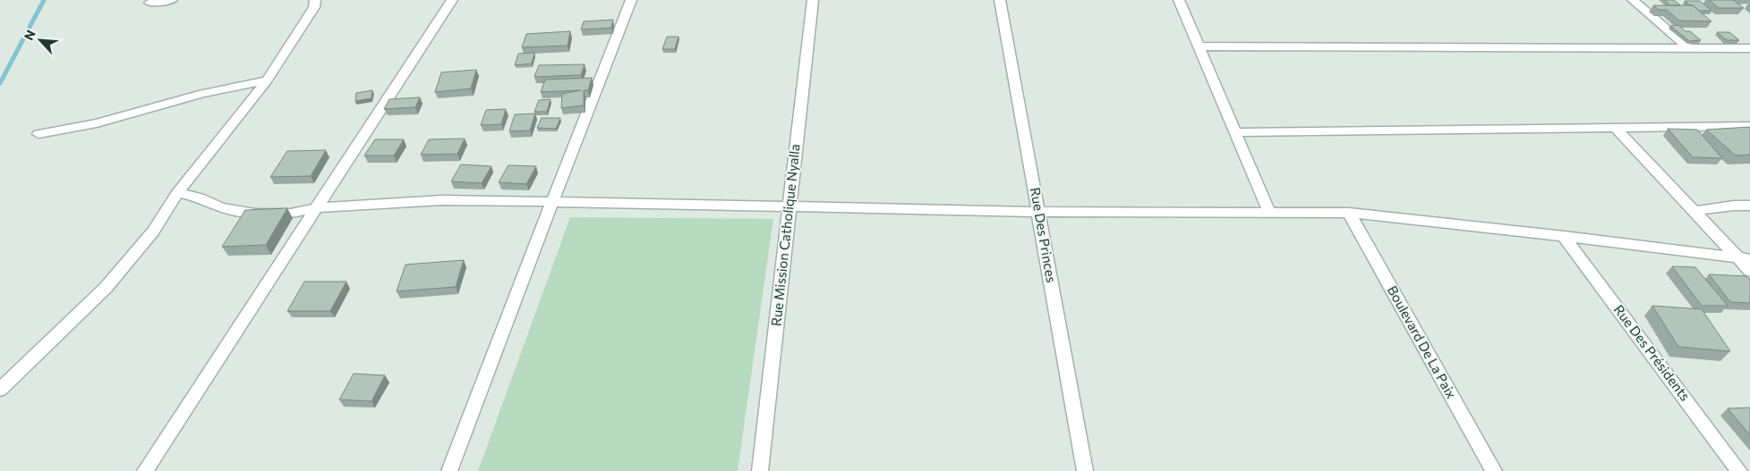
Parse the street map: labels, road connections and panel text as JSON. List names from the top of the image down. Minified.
{"streets":{"street":["Rue Mission Catholique Nyalla","Rue Des Princes","Boulevard De La Paix","Rue Des Présidents"]},"north":"top left"}
